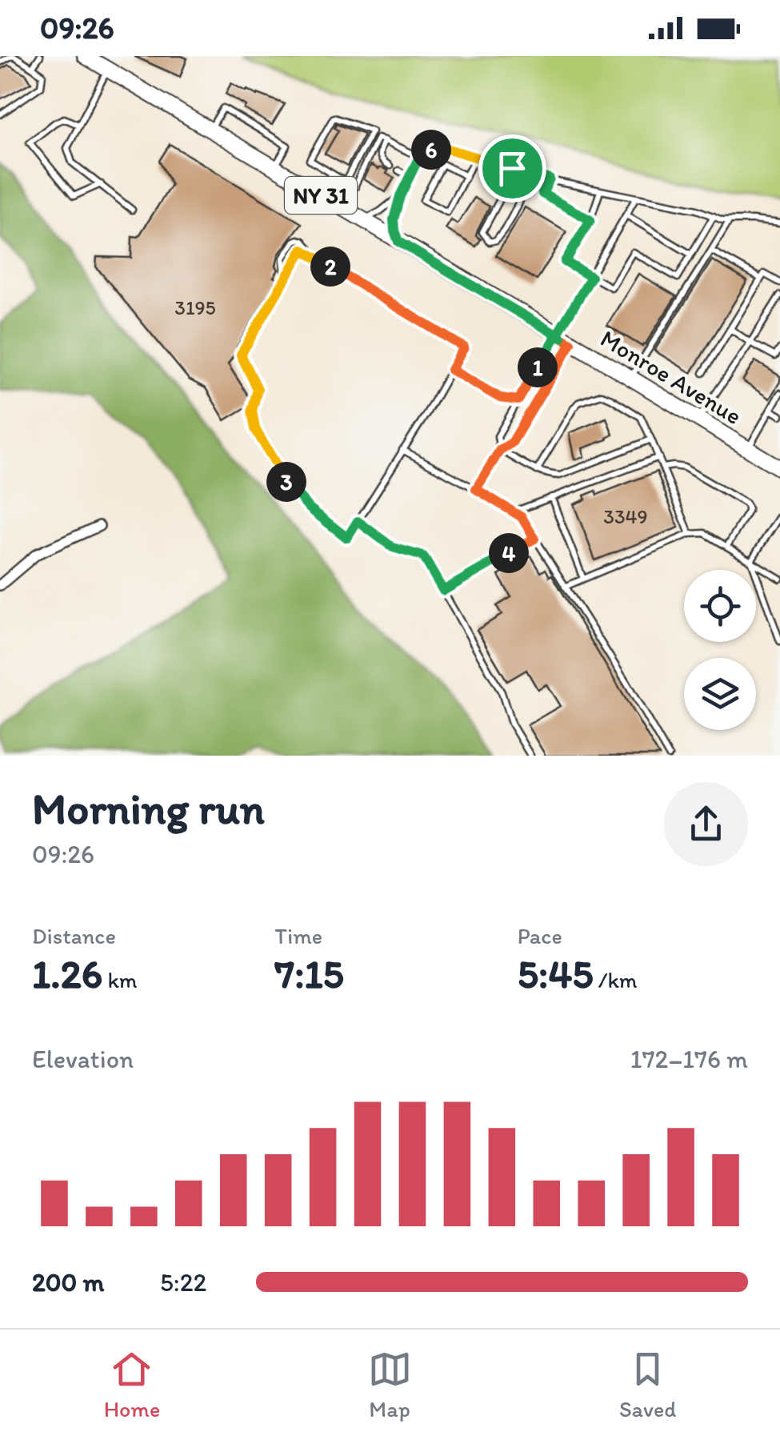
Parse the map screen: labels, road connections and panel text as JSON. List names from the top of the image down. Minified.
{"streets":{"main road":["NY 31","Monroe Avenue"]},"house_numbers":["3195","3349"],"page":{"status":"09:26","pins":["6","2","1","3","4"],"heading":["Morning run","09:26"],"stats":[["Distance","1.26 km"],["Time","7:15"],["Pace","5:45 /km"]],"chart":["Elevation","172–176 m"],"list":[{"name":"200 m","note":"5:22"}],"tabs":["Home","Map","Saved"]}}
